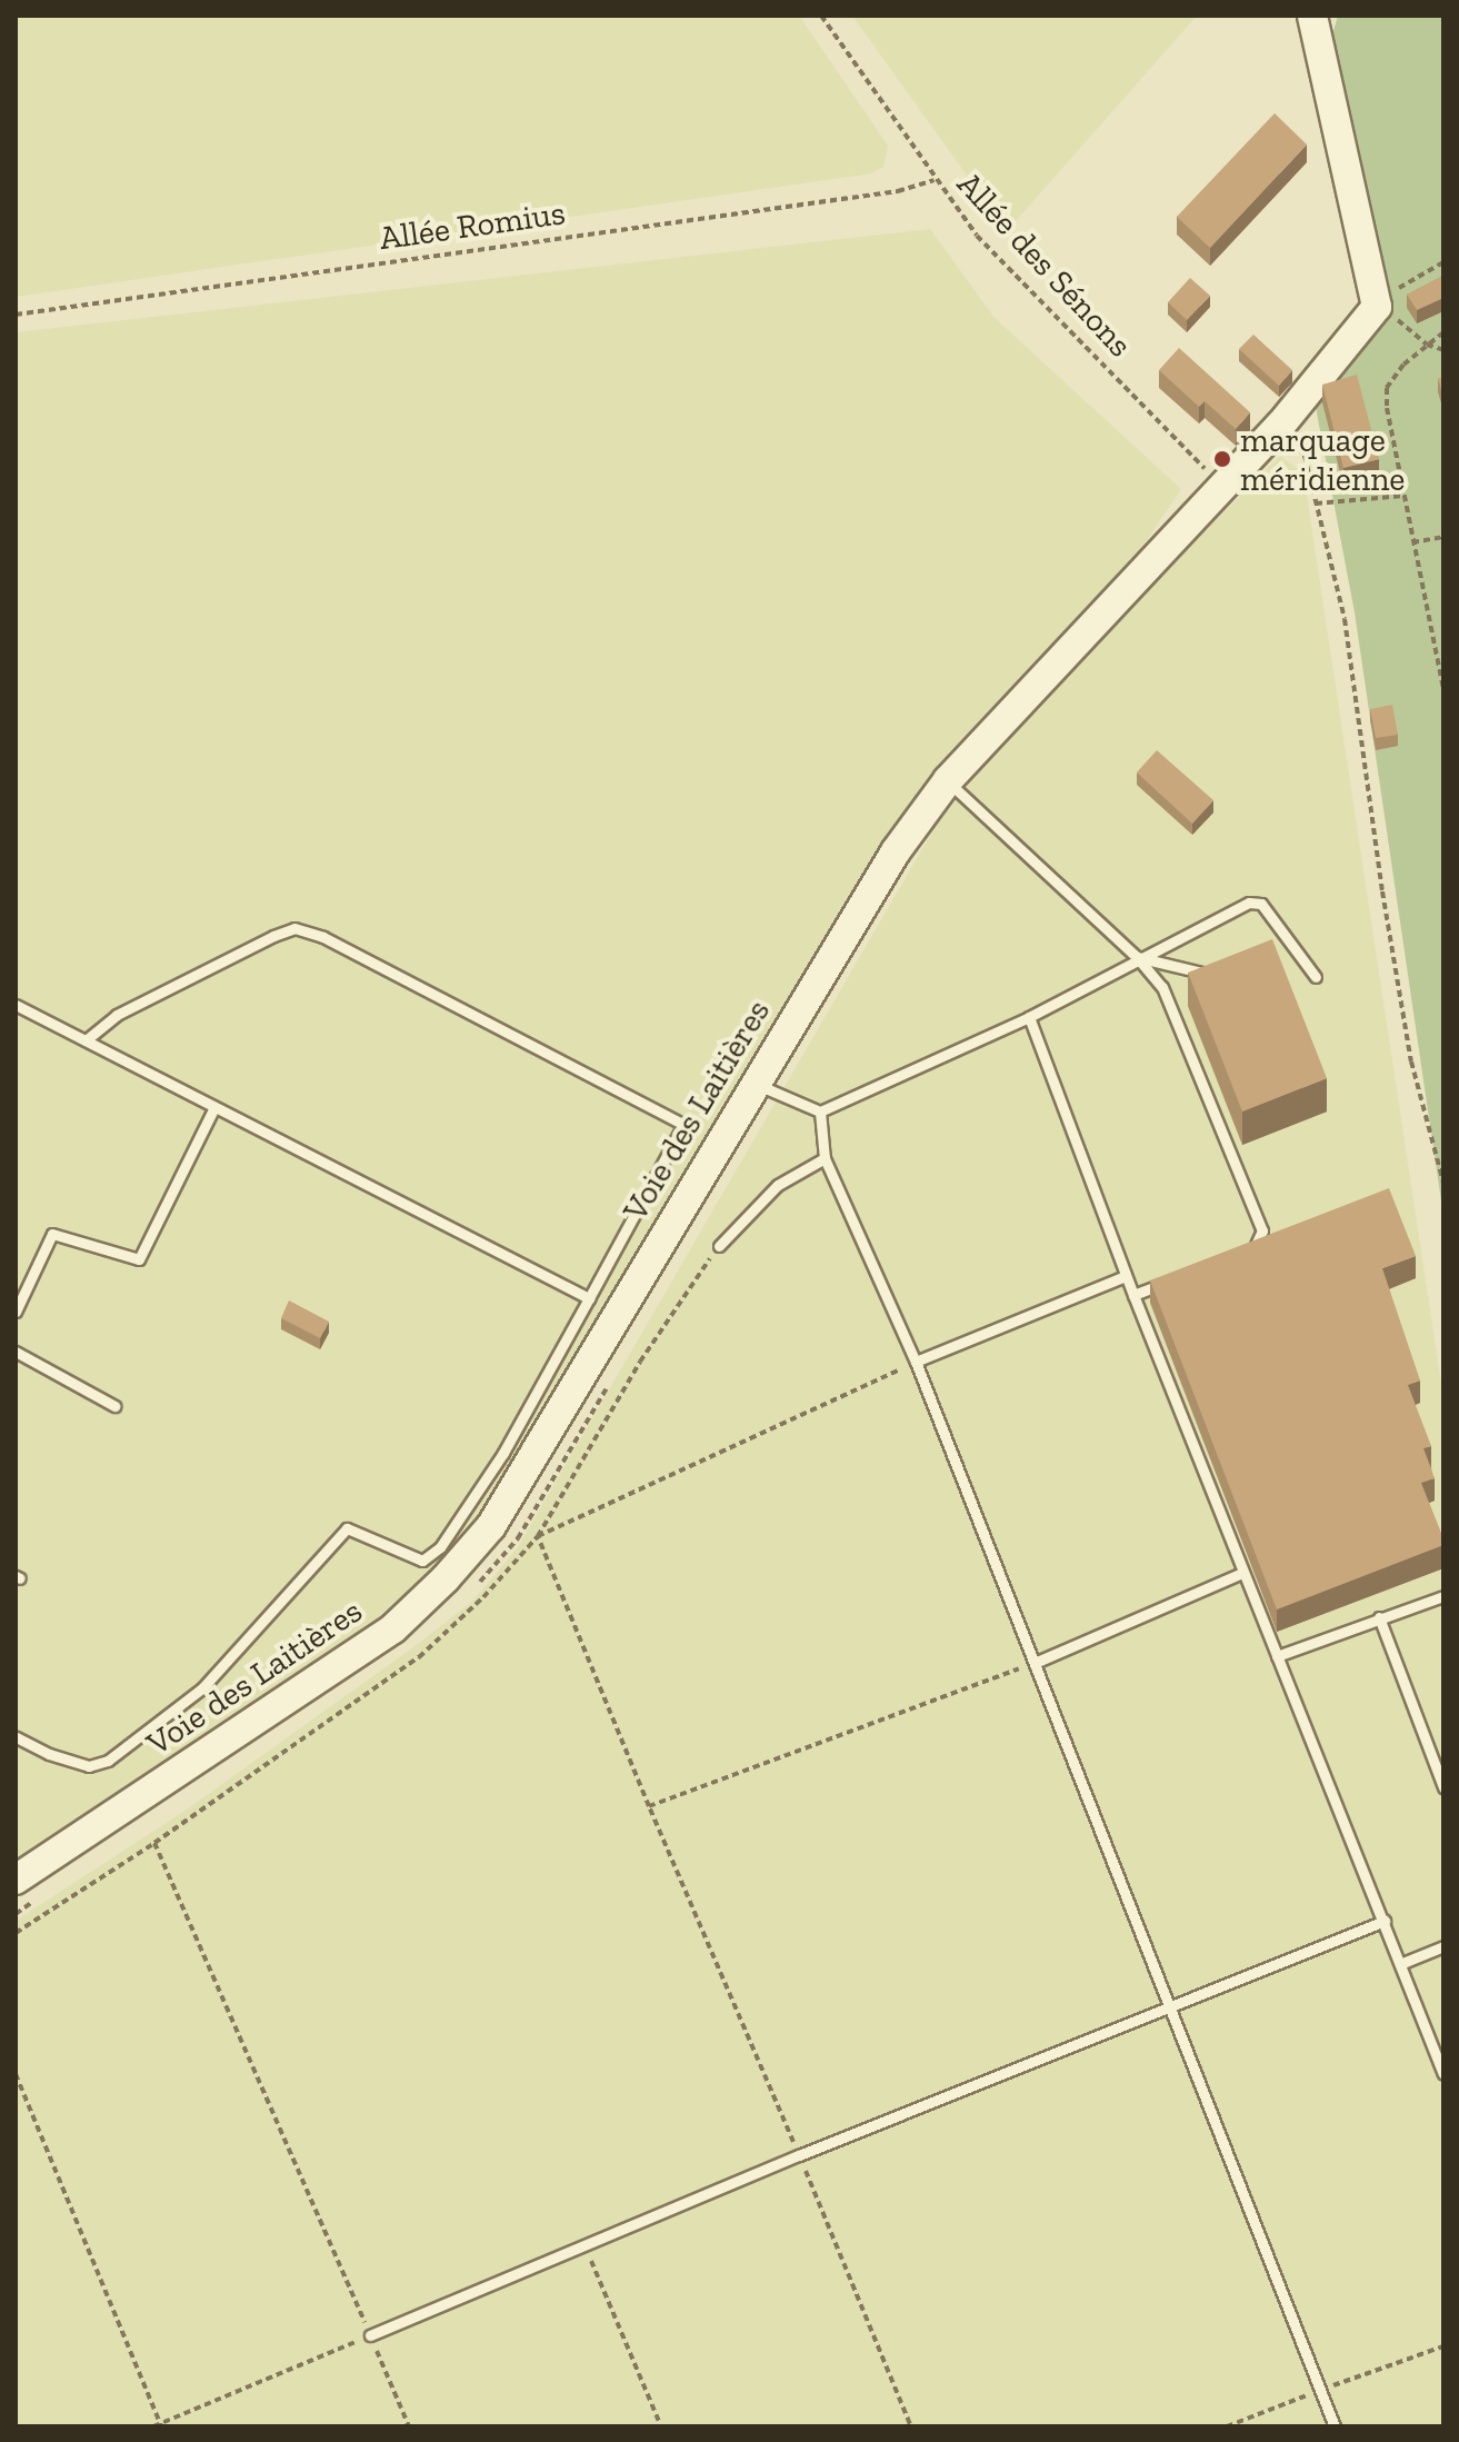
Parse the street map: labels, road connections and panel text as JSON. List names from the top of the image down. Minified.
{"streets":{"street":["Voie des Laitières"],"path":["Allée Romius","Allée des Sénons"]},"crossings":[["Allée Romius","Allée des Sénons"],["Allée des Sénons","Voie des Laitières"]],"places":["marquage méridienne"]}
